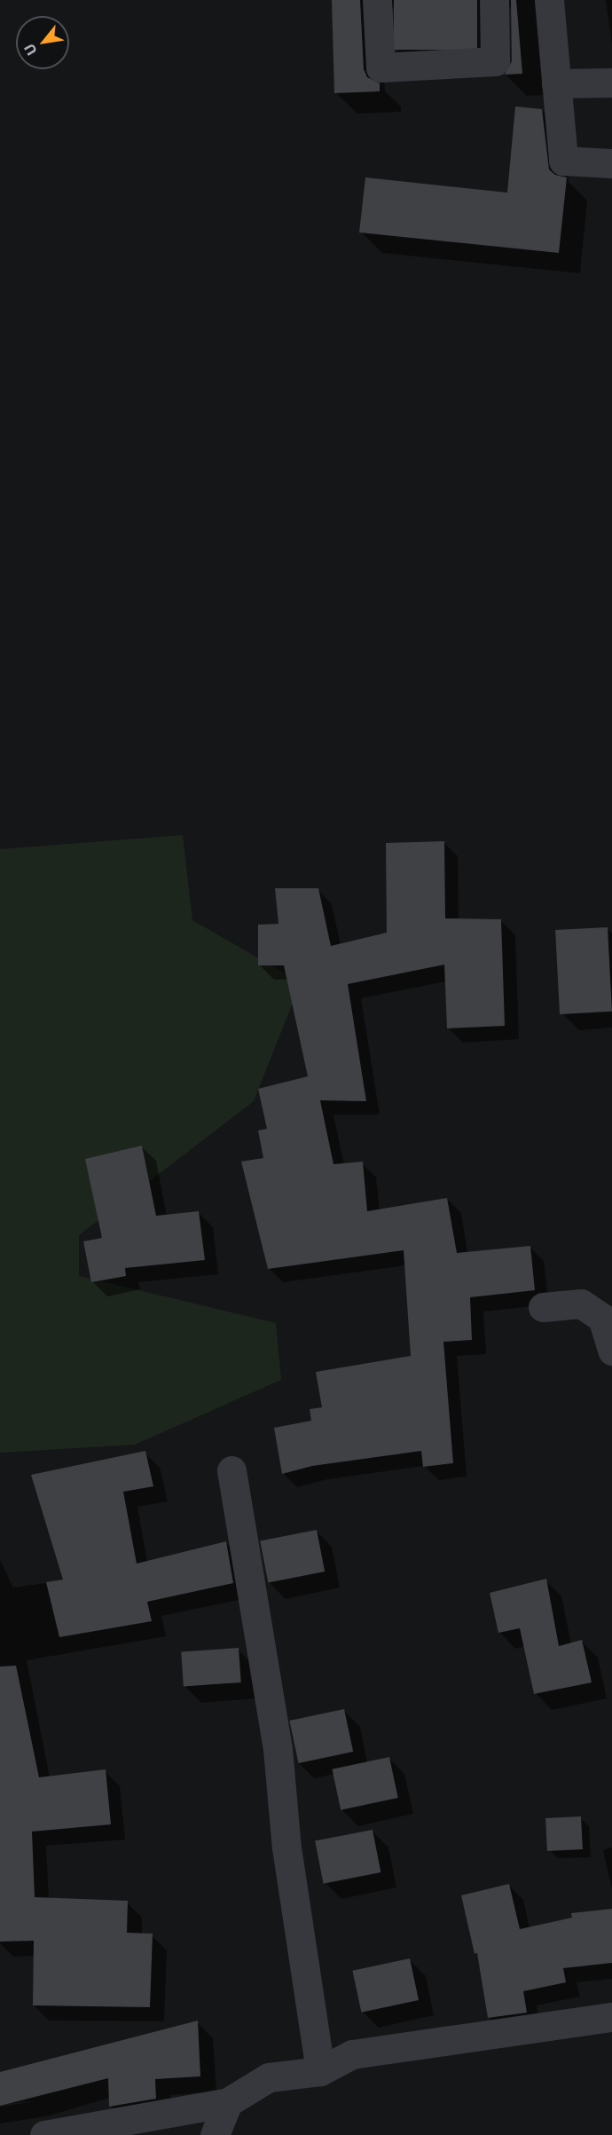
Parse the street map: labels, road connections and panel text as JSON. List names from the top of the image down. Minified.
{"north":"bottom left"}
